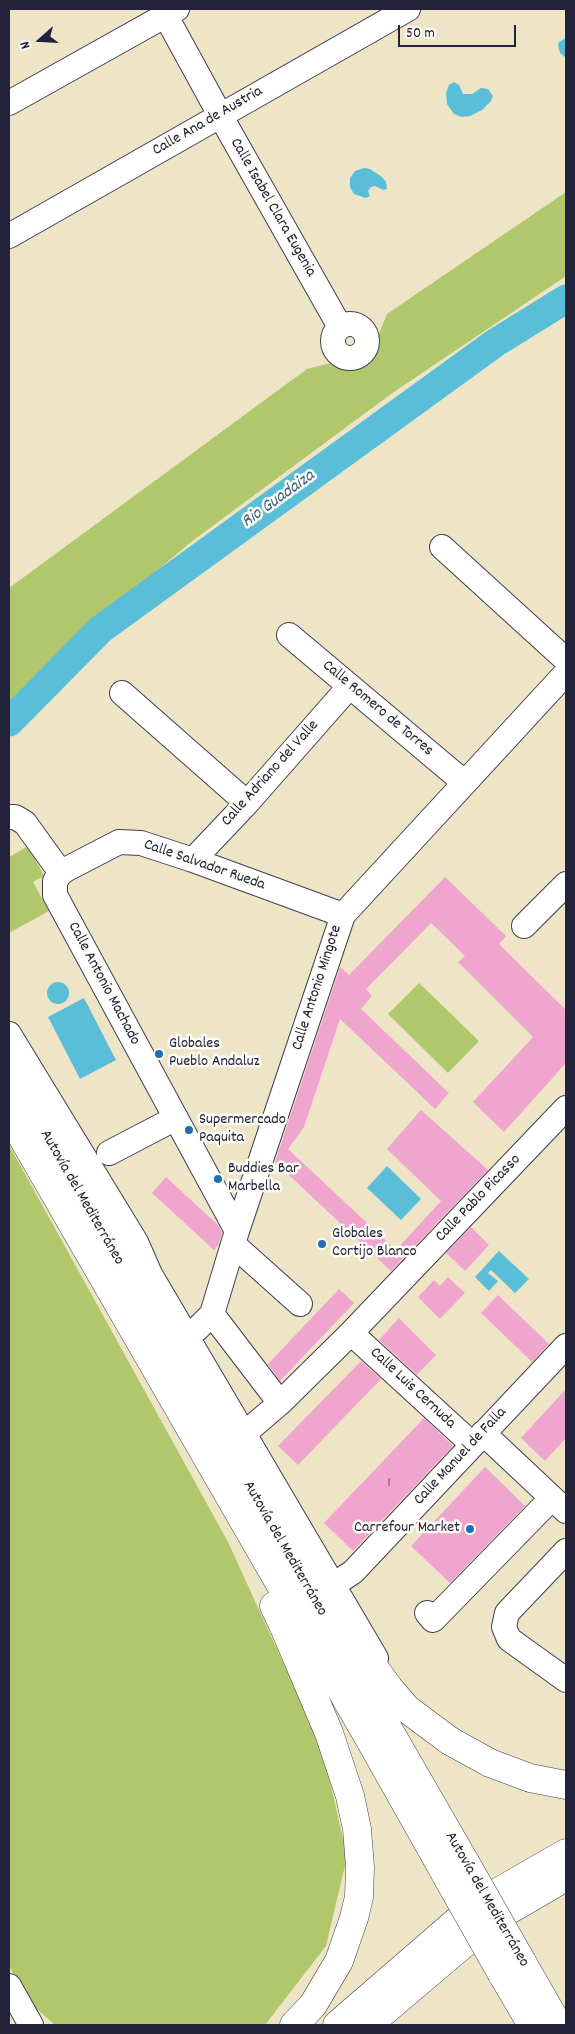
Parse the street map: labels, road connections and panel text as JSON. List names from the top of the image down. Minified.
{"streets":{"main road":["Autovía del Mediterráneo"],"street":["Calle Ana de Austria","Calle Isabel Clara Eugenia","Calle Romero de Torres","Calle Adriano del Valle","Calle Salvador Rueda","Calle Antonio Machado","Calle Antonio Mingote","Calle Pablo Picasso","Calle Luis Cernuda","Calle Manuel de Falla"]},"crossings":[["Calle Ana de Austria","Calle Isabel Clara Eugenia"],["Calle Romero de Torres","Calle Adriano del Valle"],["Calle Romero de Torres","Calle Antonio Mingote"],["Calle Adriano del Valle","Calle Salvador Rueda"],["Calle Salvador Rueda","Calle Antonio Machado"],["Calle Salvador Rueda","Calle Antonio Mingote"],["Calle Antonio Machado","Calle Antonio Mingote"],["Calle Pablo Picasso","Calle Luis Cernuda"],["Calle Luis Cernuda","Calle Manuel de Falla"]],"water":["Rio Guadaiza"],"places":["Globales Pueblo Andaluz","Supermercado Paquita","Buddies Bar Marbella","Globales Cortijo Blanco","Carrefour Market"],"house_numbers":["1"],"scale_bar":"50 m","north":"left"}
